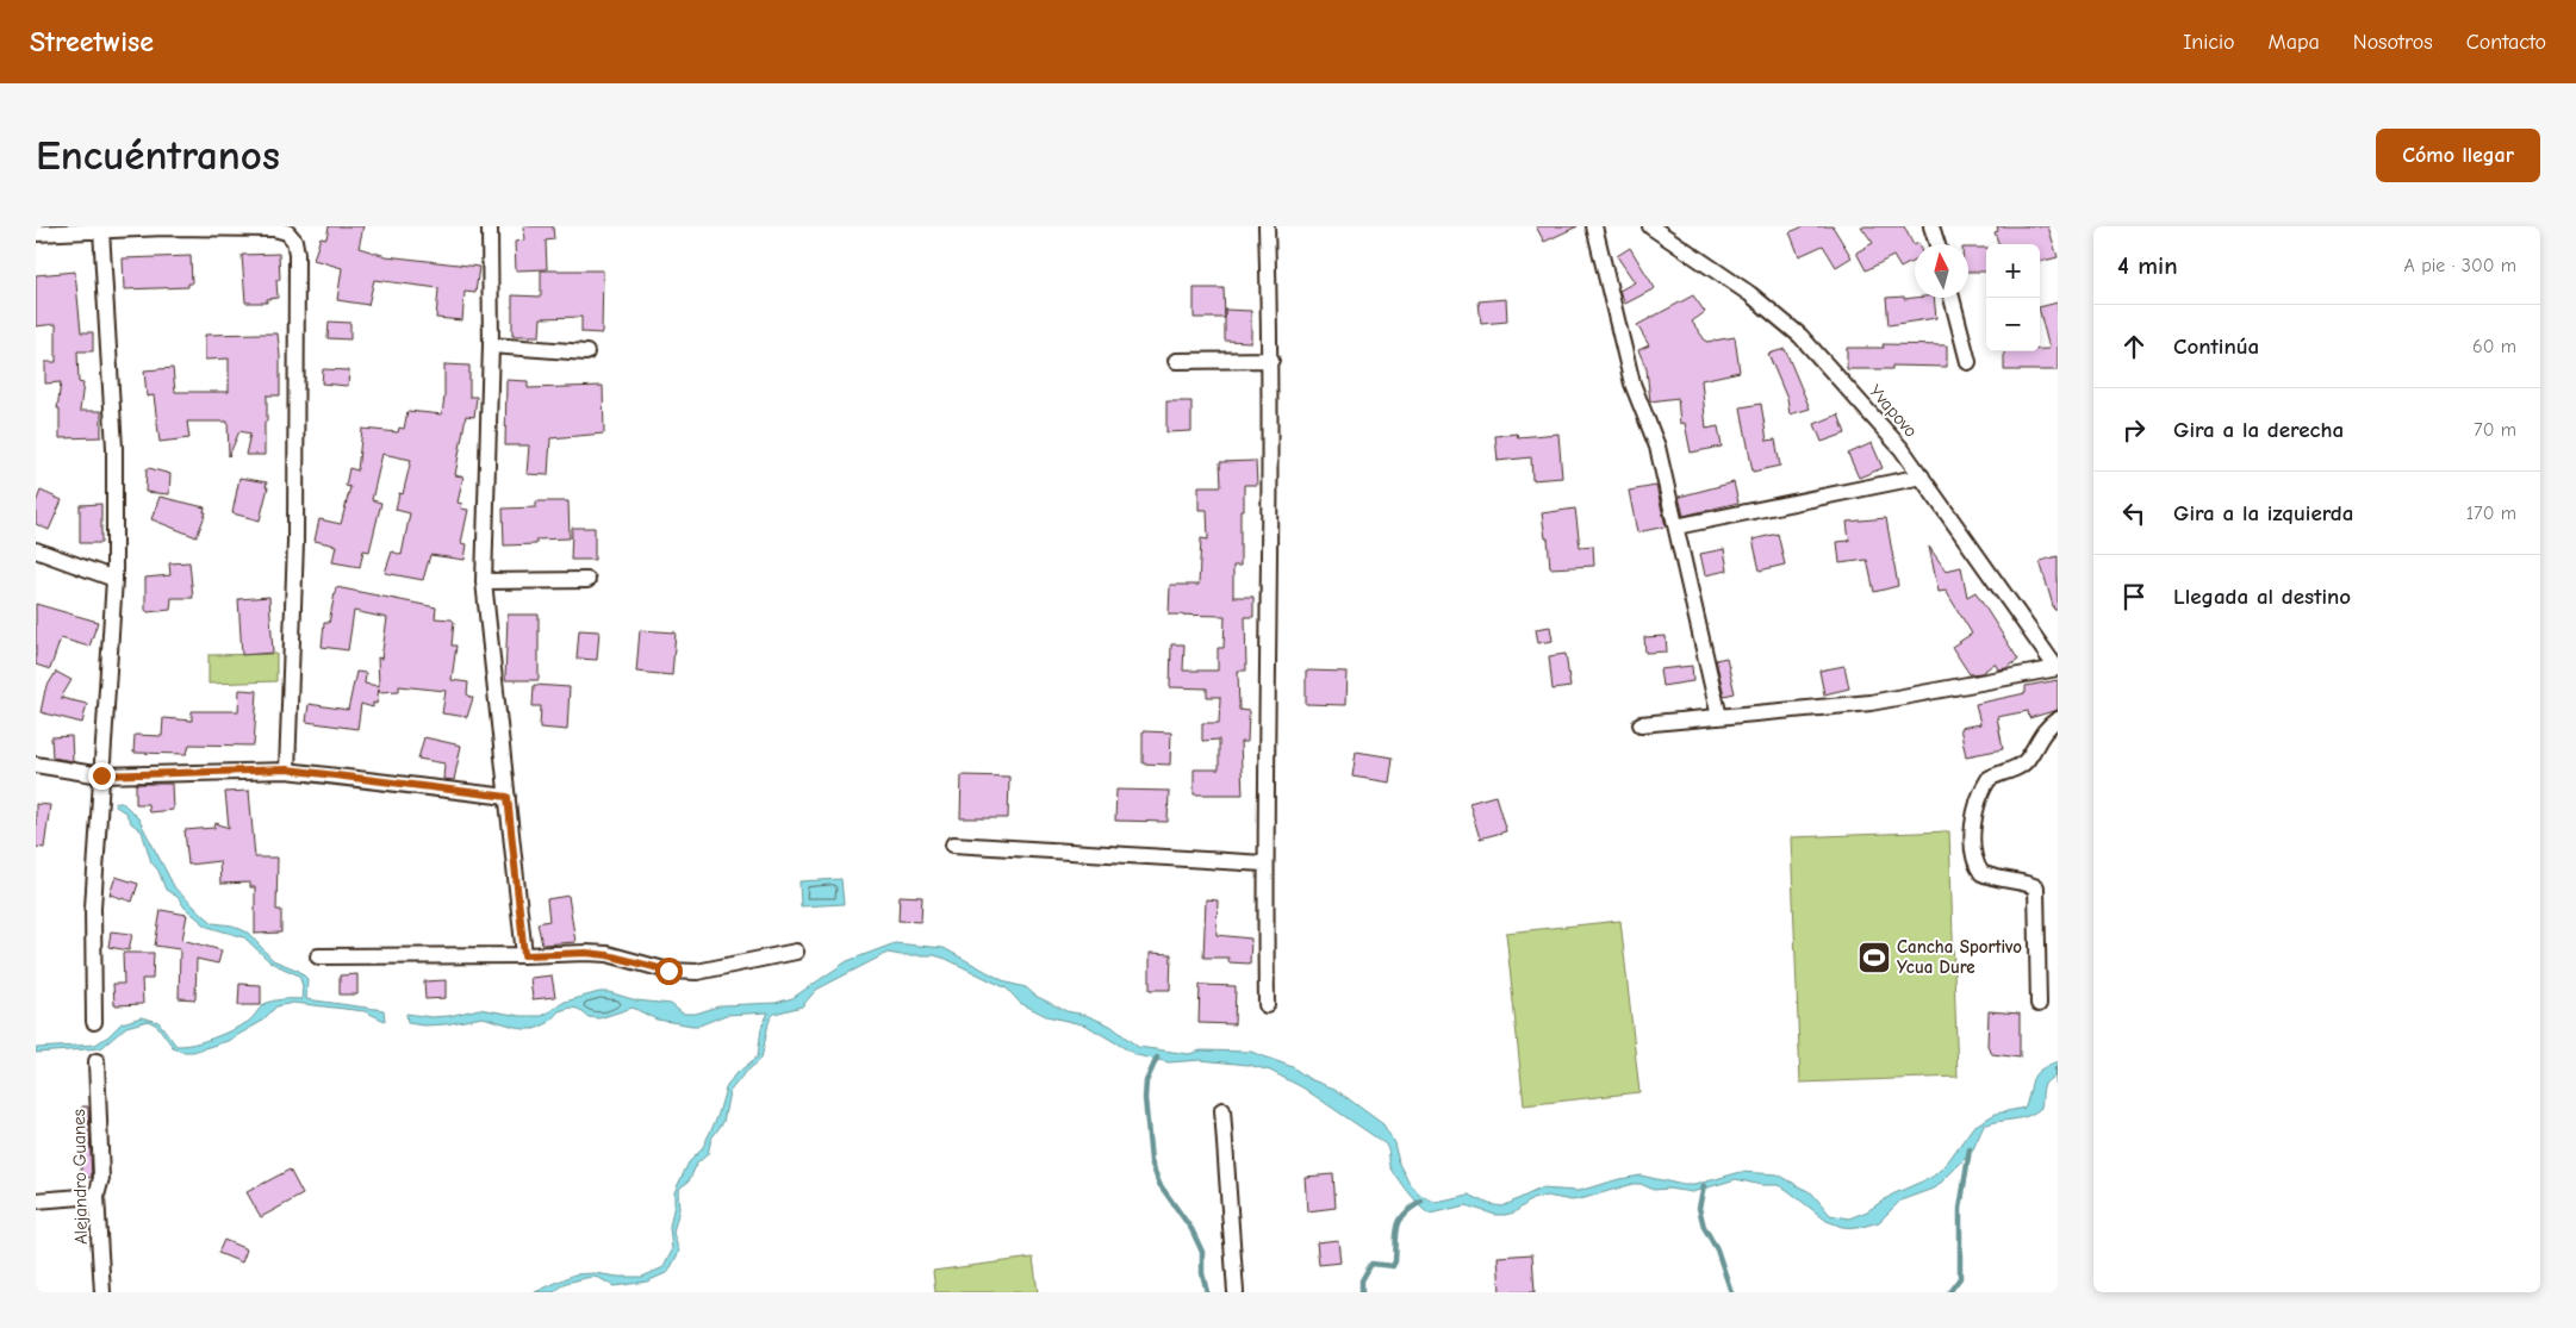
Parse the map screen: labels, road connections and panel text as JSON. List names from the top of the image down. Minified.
{"streets":{"street":["Yvapovo","Alejandro Guanes"]},"places":{"sports":["Cancha Sportivo Ycua Dure"]},"north":"top","page":{"header":"Streetwise","nav":["Inicio","Mapa","Nosotros","Contacto"],"buttons":"Cómo llegar","title":"Encuéntranos","heading":["4 min","A pie · 300 m"],"map_buttons":["+","−"],"list":[["Continúa","60 m"],["Gira a la derecha","70 m"],["Gira a la izquierda","170 m"],"Llegada al destino"]}}
